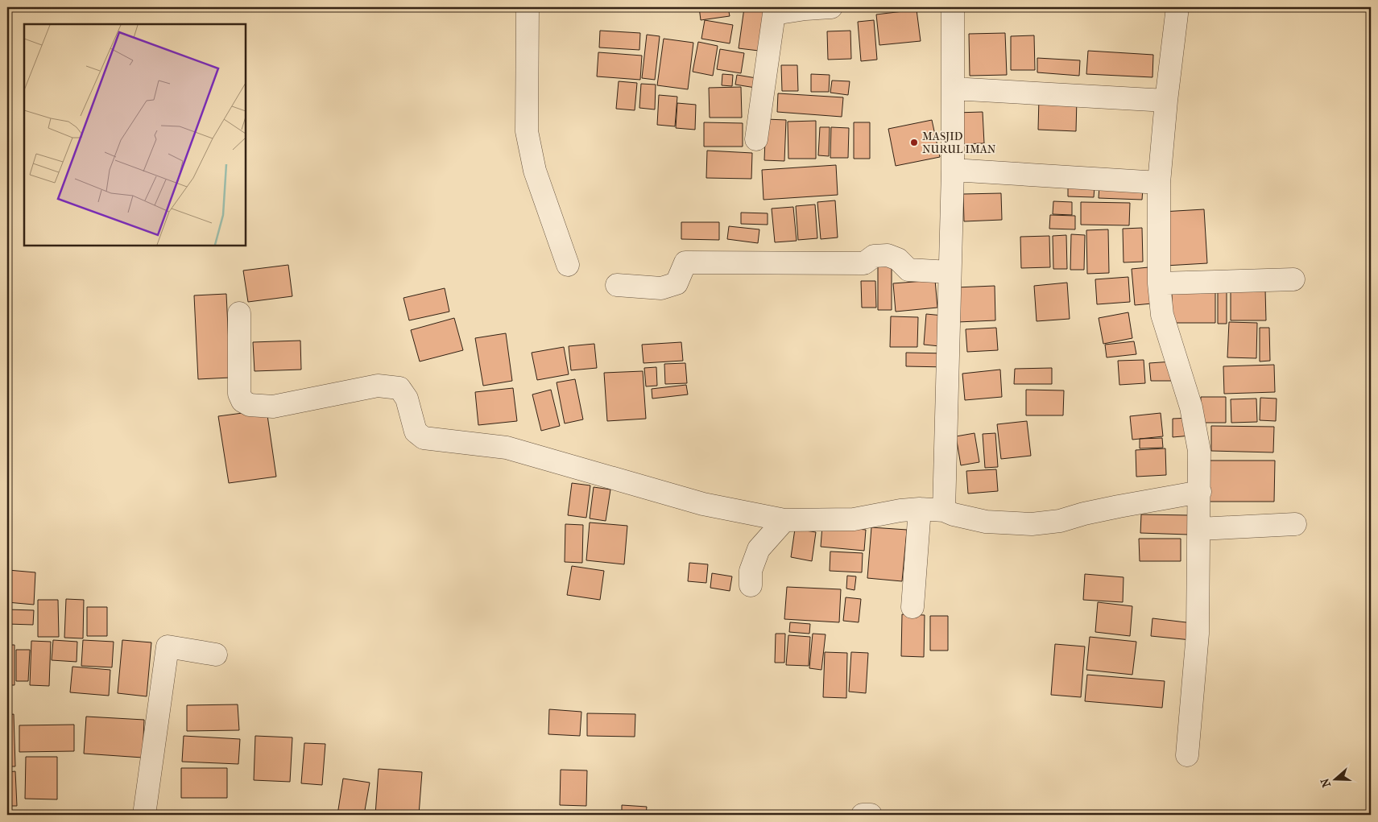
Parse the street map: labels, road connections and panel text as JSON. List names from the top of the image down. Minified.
{"places":["MASJID NURUL IMAN"],"north":"left"}
